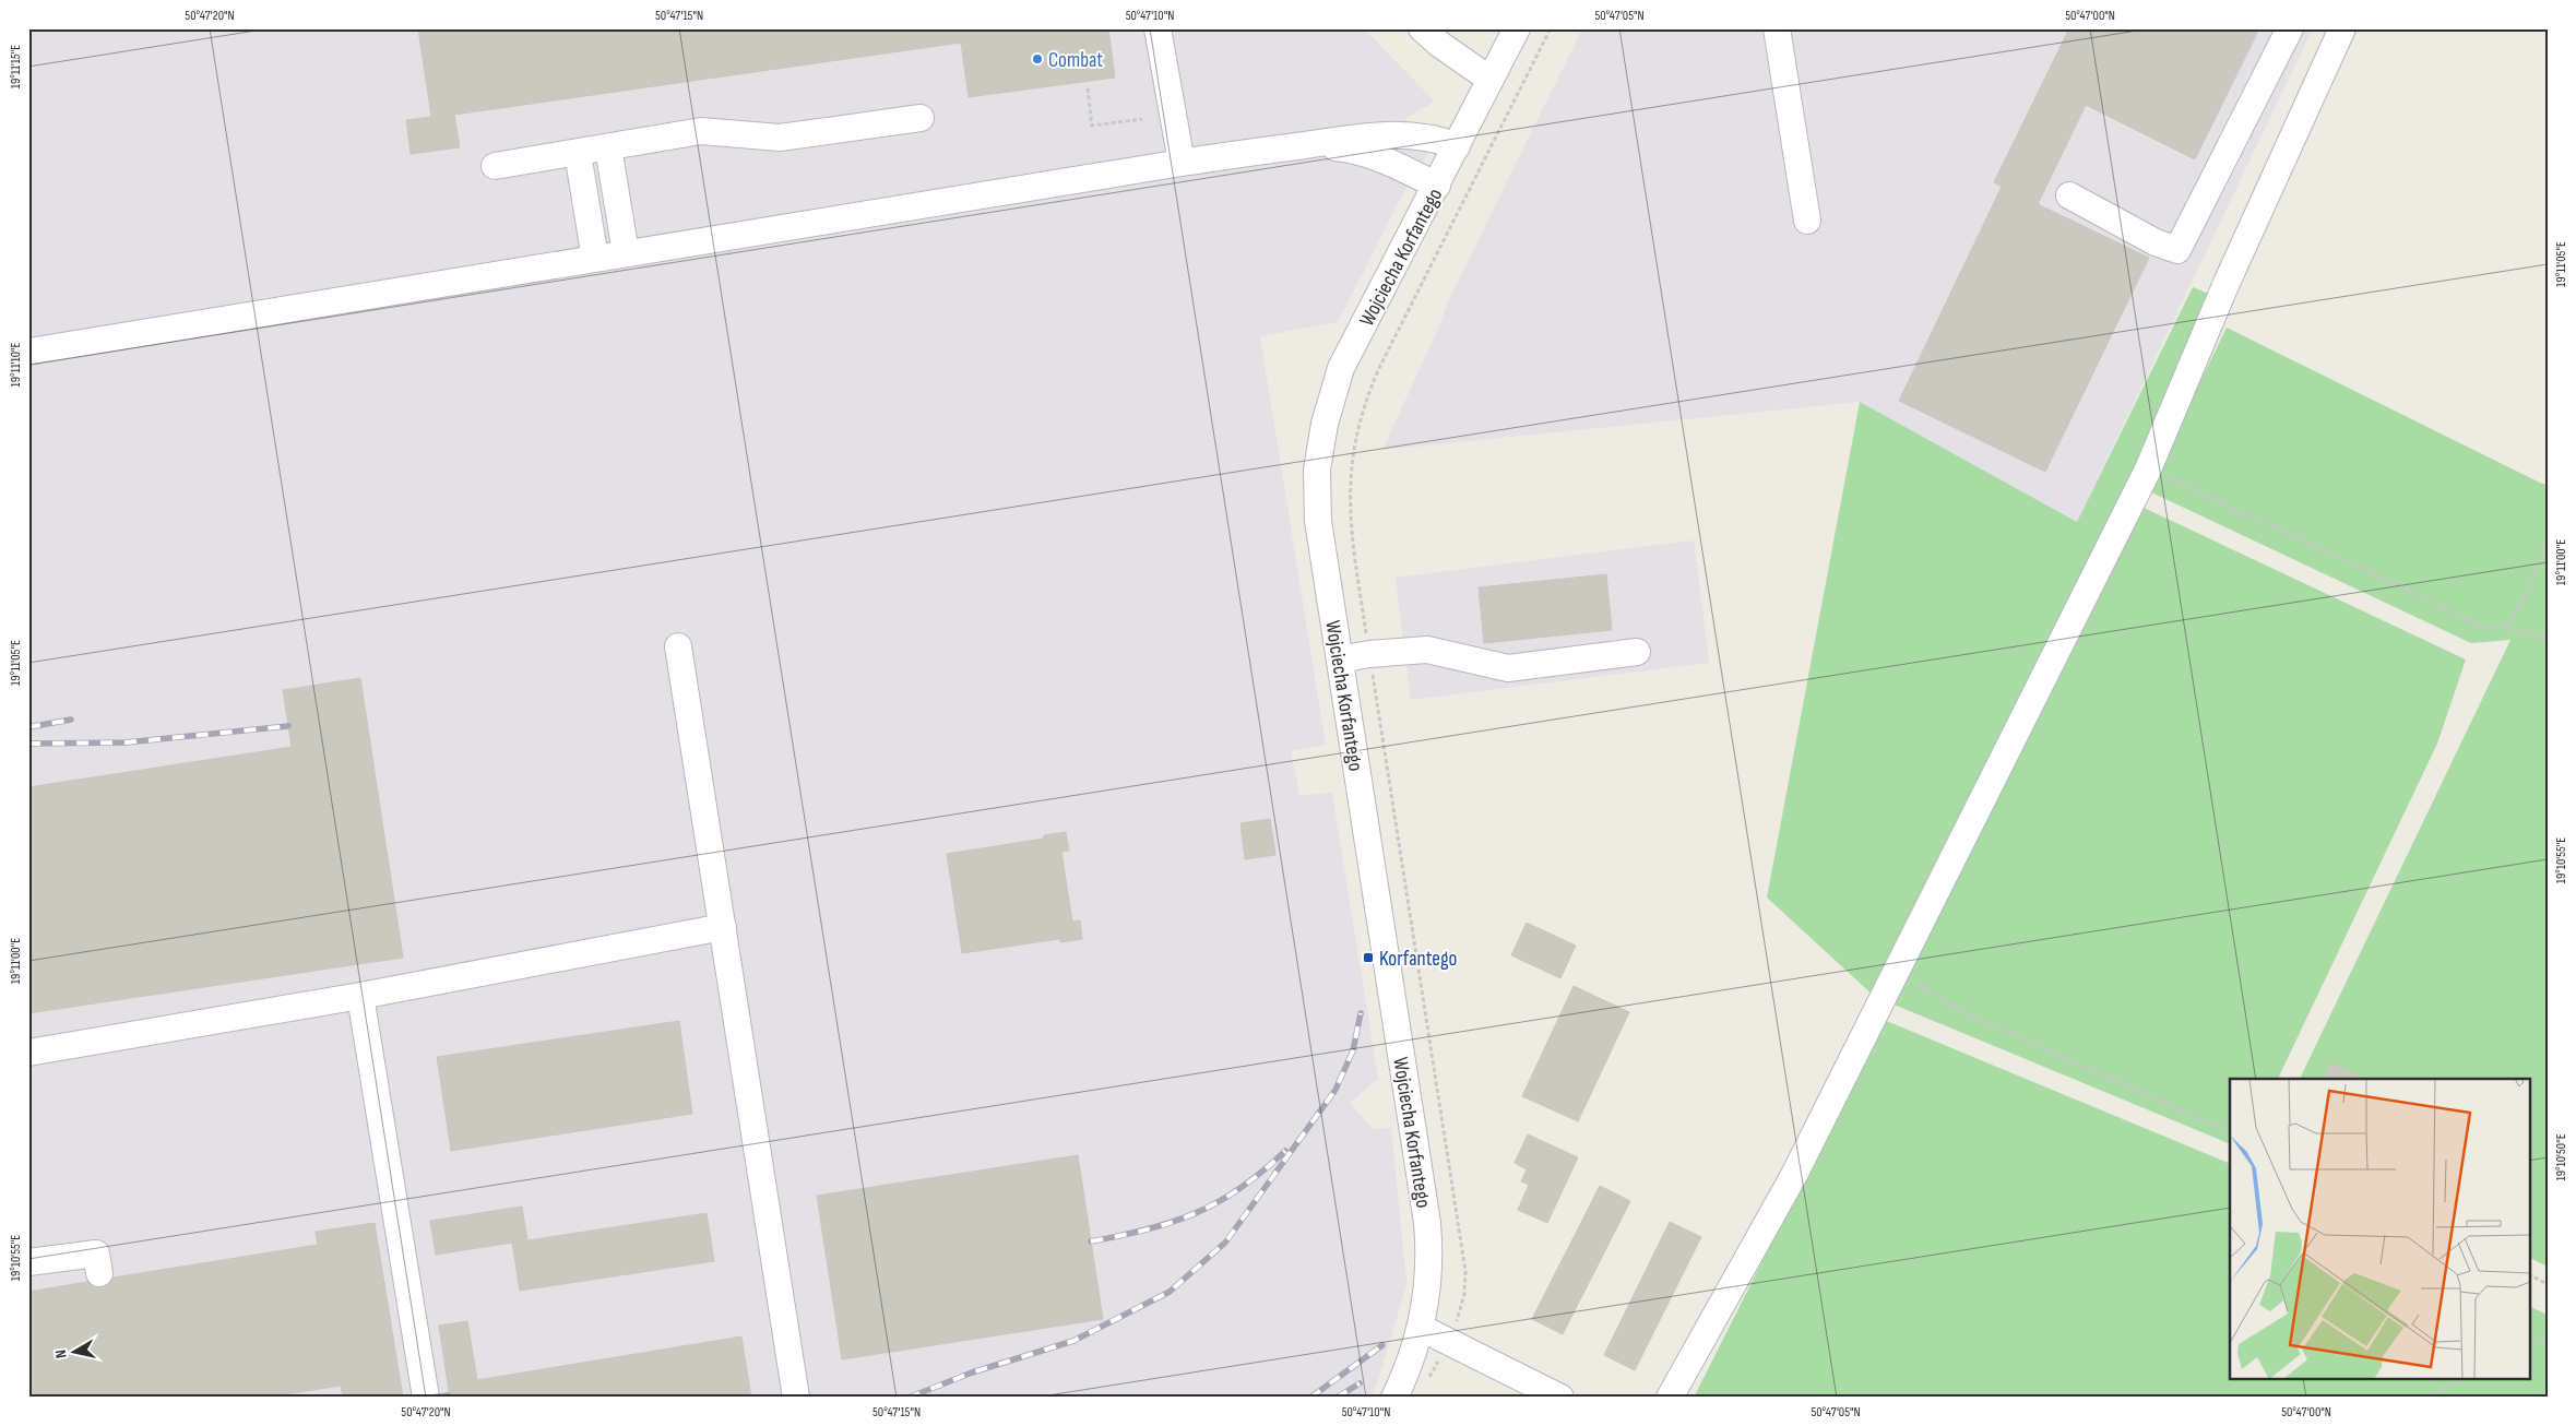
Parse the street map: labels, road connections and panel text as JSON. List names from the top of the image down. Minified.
{"streets":{"street":["Wojciecha Korfantego"]},"places":{"other":["Combat"],"transit":["Korfantego"]},"north":"left","coordinates":["50°47'20\"N","50°47'15\"N","50°47'10\"N","50°47'05\"N","50°47'00\"N","19°11'15\"E","19°11'05\"E","19°11'10\"E","19°11'00\"E","19°10'55\"E","19°10'50\"E"]}
